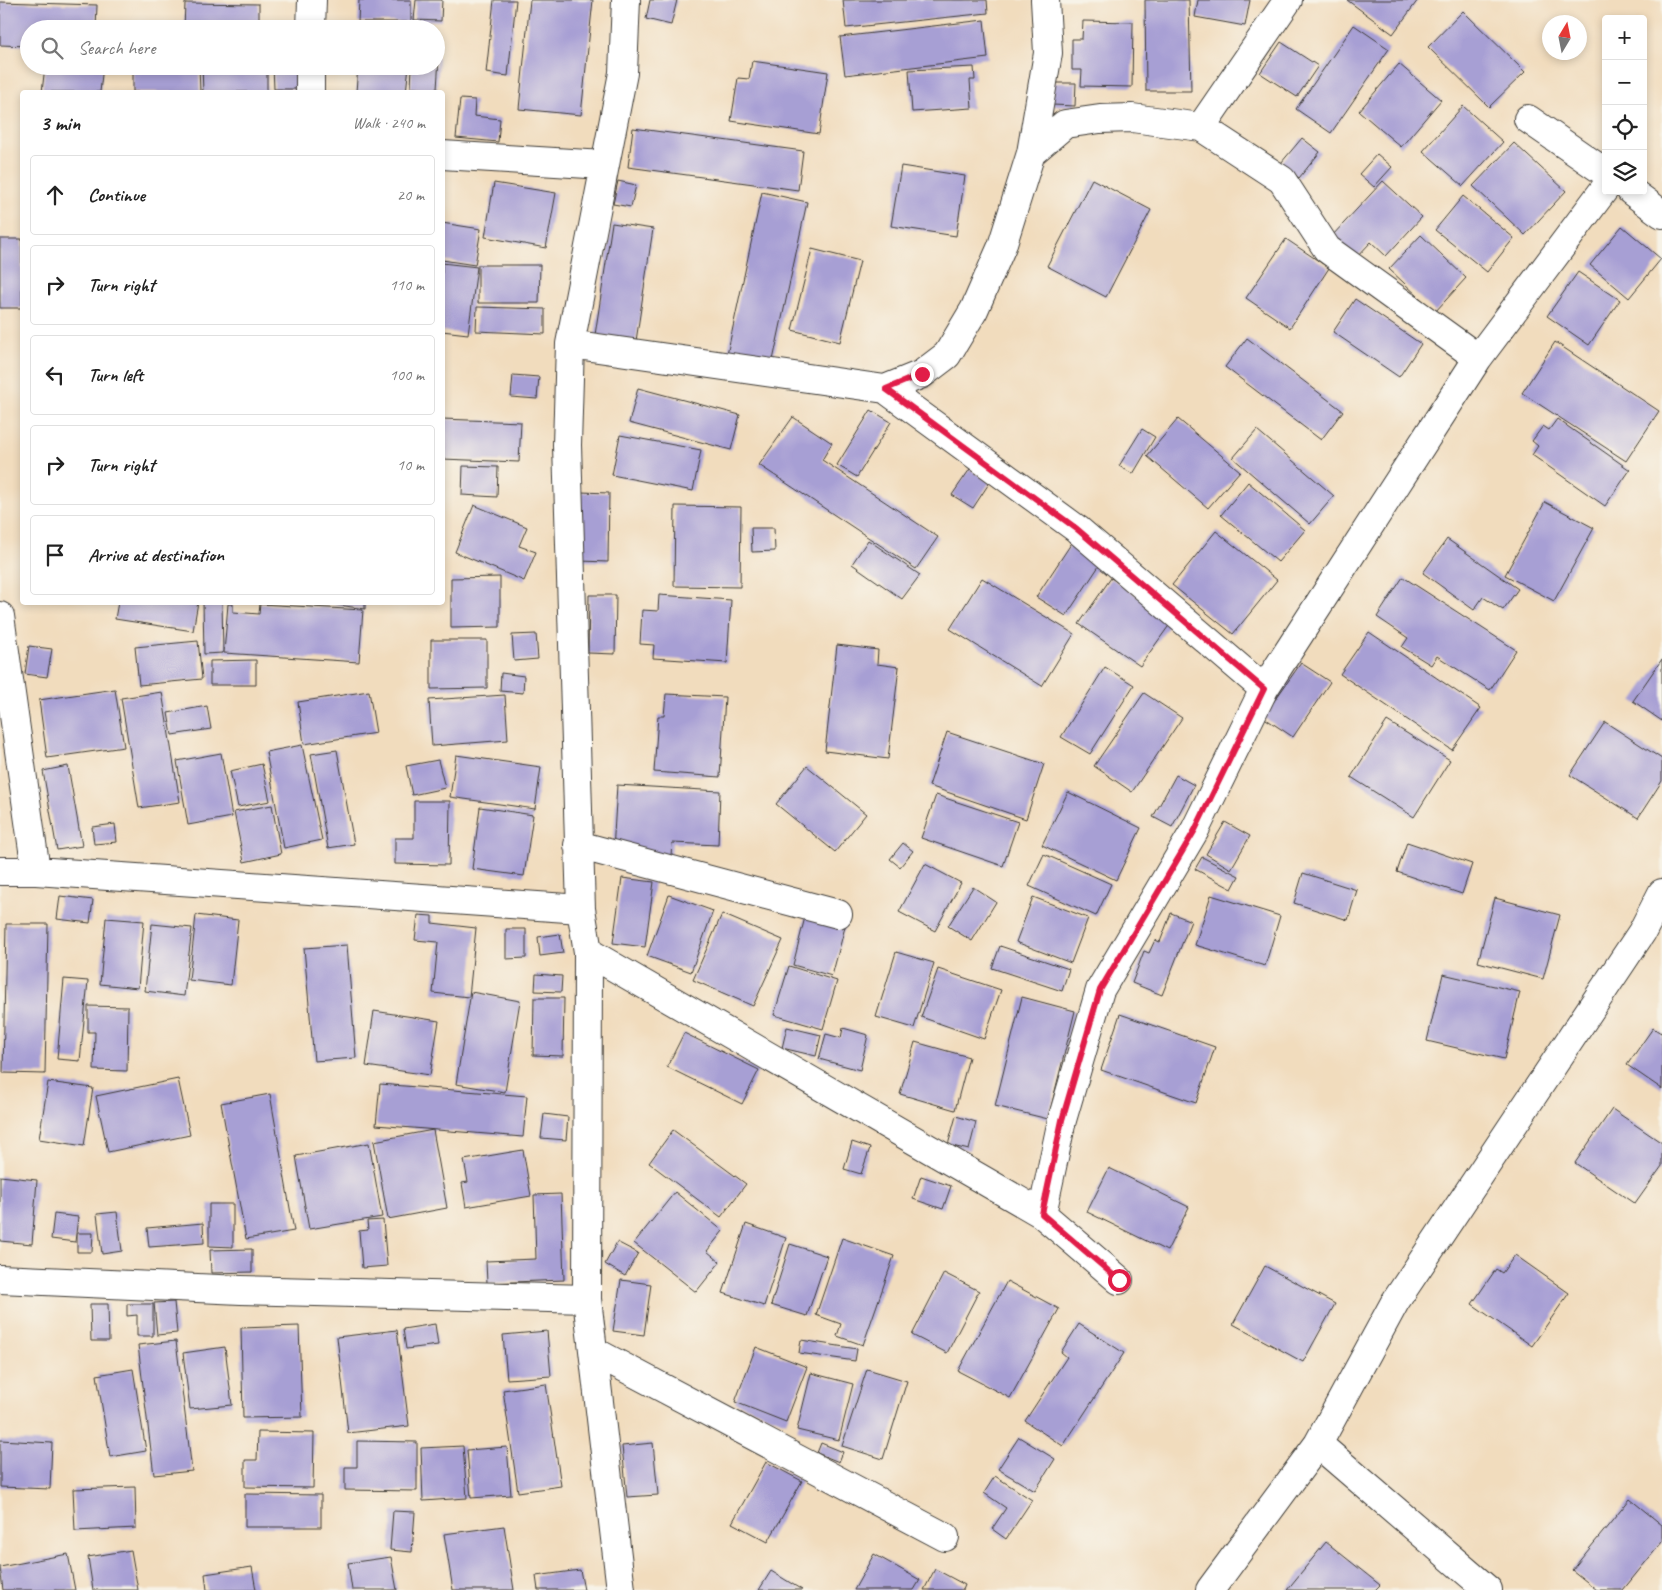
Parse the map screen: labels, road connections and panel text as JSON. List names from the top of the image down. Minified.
{"north":"top","page":{"map_buttons":["+","−"],"search":"Search here","heading":["3 min","Walk · 240 m"],"list":[["Continue","20 m"],["Turn right","110 m"],["Turn left","100 m"],["Turn right","10 m"],"Arrive at destination"]}}
